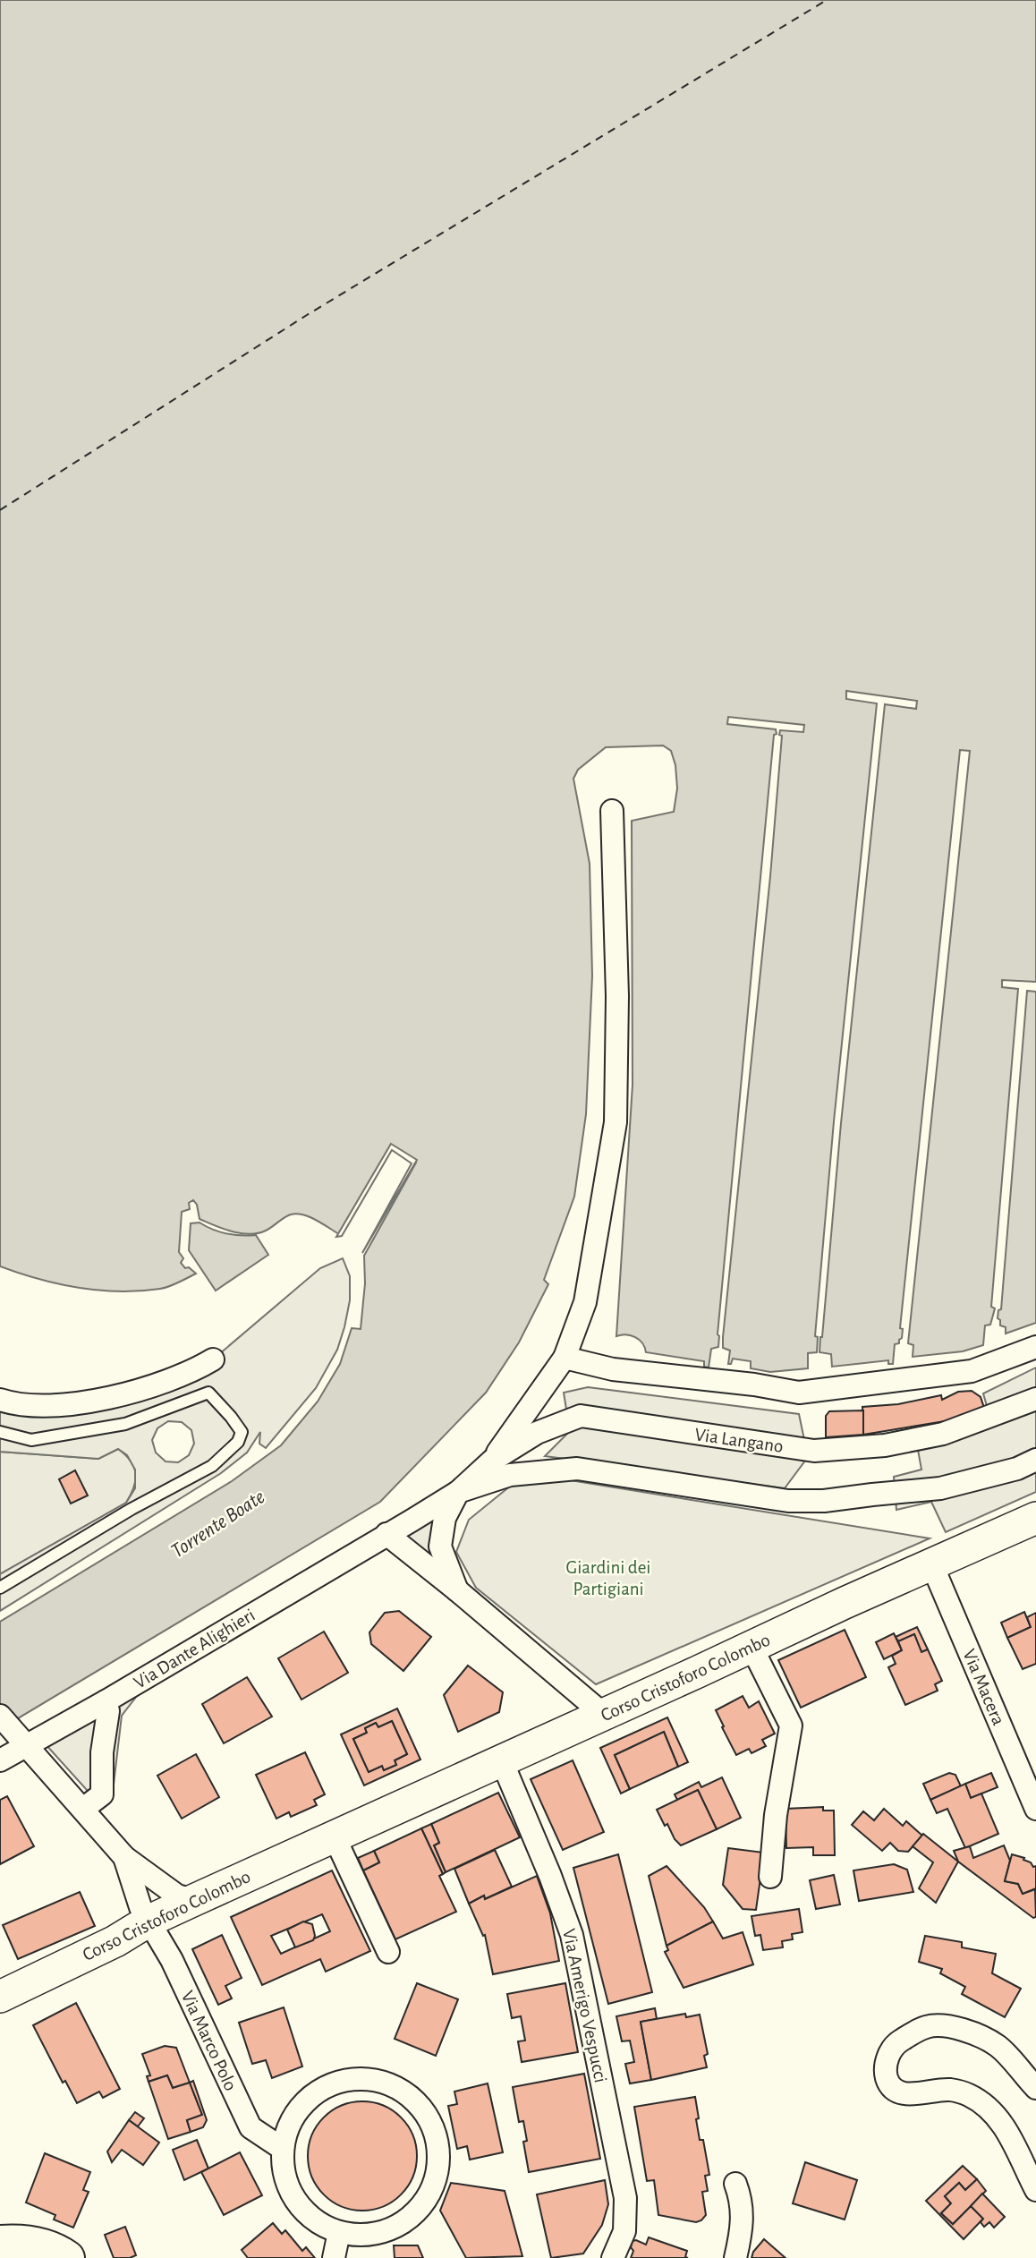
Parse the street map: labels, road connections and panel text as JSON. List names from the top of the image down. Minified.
{"streets":{"main road":["Corso Cristoforo Colombo"],"street":["Via Langano","Via Dante Alighieri","Via Macera","Via Amerigo Vespucci","Via Marco Polo"]},"crossings":[["Via Langano","Via Dante Alighieri"],["Corso Cristoforo Colombo","Via Macera"],["Corso Cristoforo Colombo","Via Amerigo Vespucci"],["Corso Cristoforo Colombo","Via Marco Polo"]],"water":["Torrente Boate"],"parks":["Giardini dei Partigiani"]}
